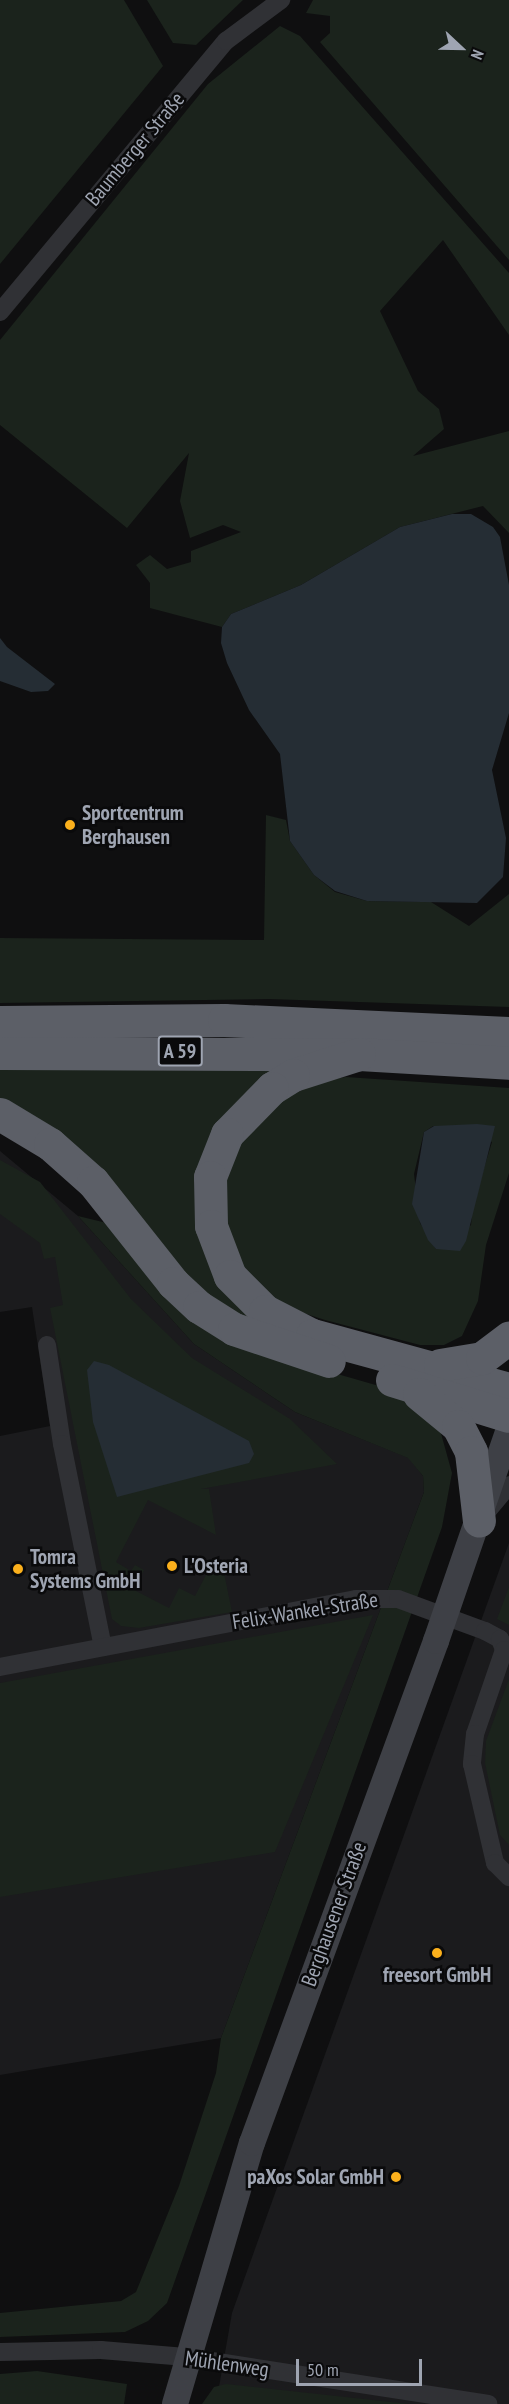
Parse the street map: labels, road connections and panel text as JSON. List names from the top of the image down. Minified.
{"streets":{"highway":["A 59"],"main road":["Berghausener Straße"],"street":["Baumberger Straße","Felix-Wankel-Straße","Mühlenweg"]},"crossings":[["Berghausener Straße","Mühlenweg"]],"places":["Sportcentrum Berghausen","L'Osteria","Tomra Systems GmbH","freesort GmbH","paXos Solar GmbH"],"scale_bar":"50 m","north":"right"}
